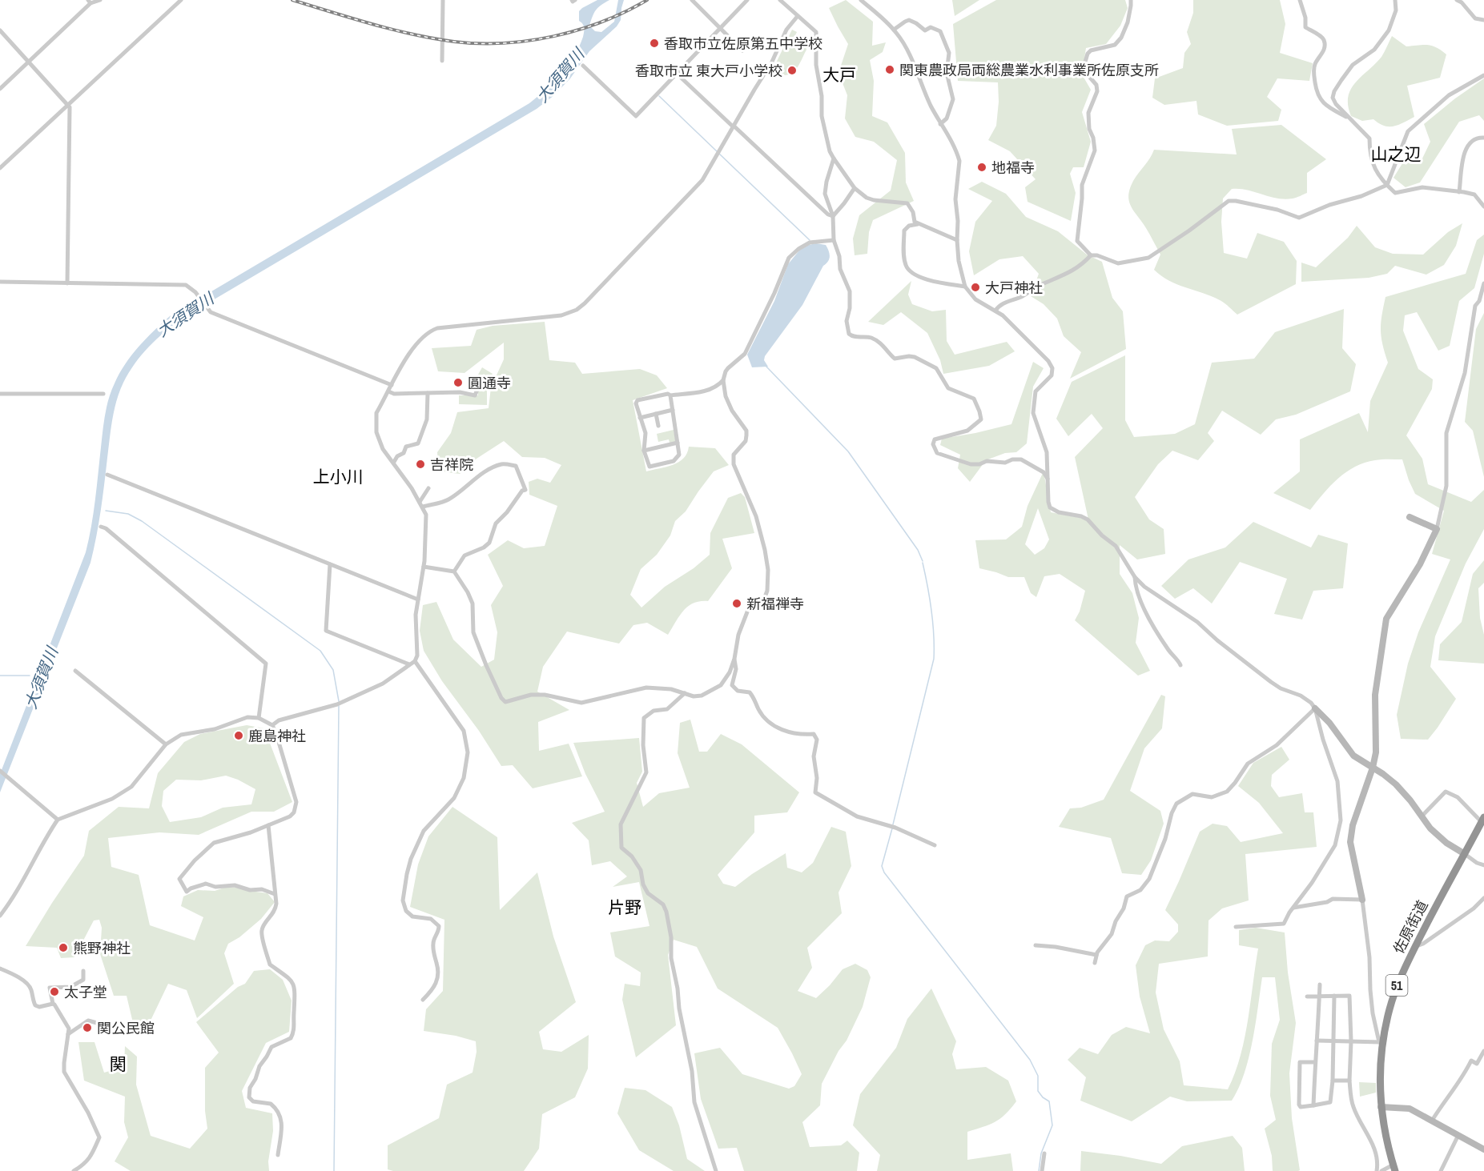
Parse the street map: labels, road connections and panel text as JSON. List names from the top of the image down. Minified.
{"streets":{"highway":["佐原街道","51"]},"districts":["大戸","山之辺","上小川","片野","関"],"water":["大須賀川"],"places":["香取市立佐原第五中学校","関東農政局両総農業水利事業所佐原支所","香取市立 東大戸小学校","地福寺","大戸神社","圓通寺","吉祥院","新福禅寺","鹿島神社","熊野神社","太子堂","関公民館"]}
